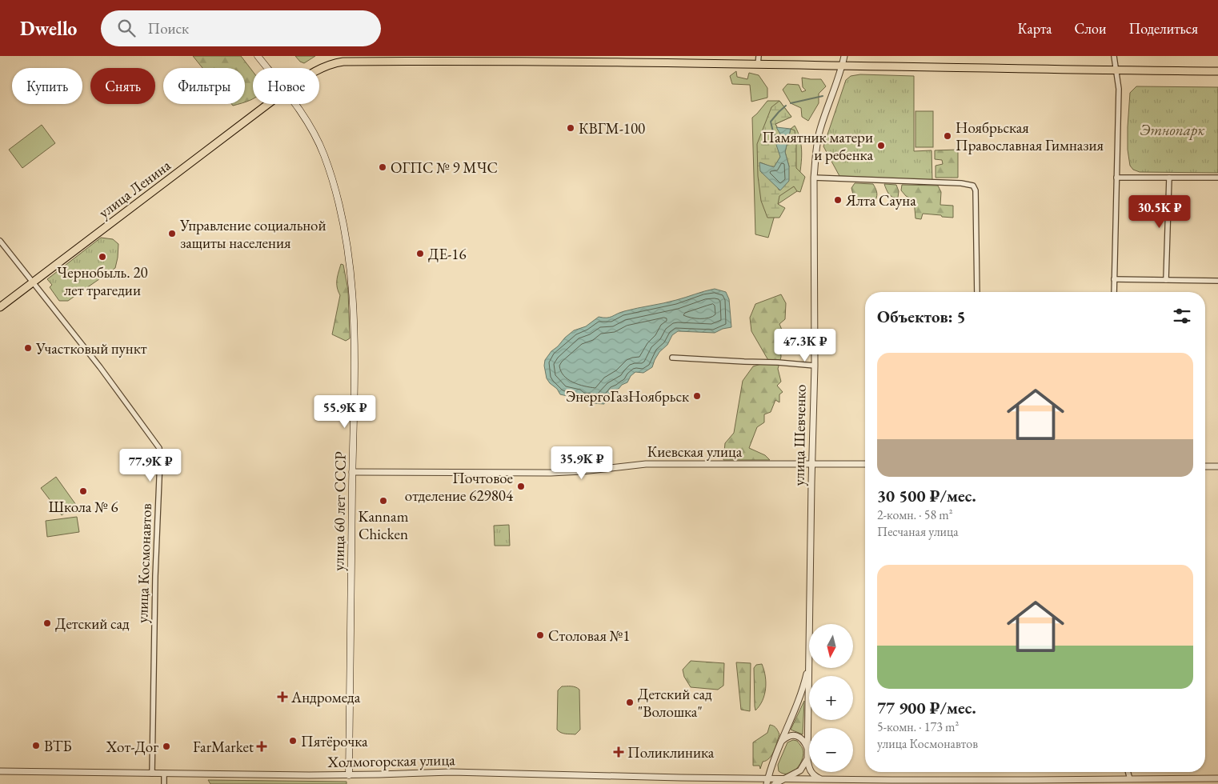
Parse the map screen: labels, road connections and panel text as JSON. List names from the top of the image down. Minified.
{"streets":{"main road":["улица Ленина","улица 60 лет СССР"],"street":["улица Шевченко","Киевская улица","улица Космонавтов","Холмогорская улица"]},"crossings":[["улица Ленина","улица Шевченко"],["улица Ленина","улица Космонавтов"],["улица Шевченко","Киевская улица"],["Киевская улица","улица 60 лет СССР"],["улица 60 лет СССР","Холмогорская улица"],["улица Космонавтов","Холмогорская улица"]],"parks":["Этнопарк"],"places":{"other":["КВГМ-100","Ноябрьская Православная Гимназия","Памятник матери и ребенка","ОГПС № 9 МЧС","Ялта Сауна","Управление социальной защиты населения","ДЕ-16","Чернобыль. 20 лет трагедии","Участковый пункт","ЭнергоГазНоябрьск","Почтовое отделение 629804","Школа № 6","Kannam Chicken","Детский сад","Столовая №1","Детский сад \"Волошка\"","Пятёрочка","ВТБ","Хот-Дог"],"health":["Андромеда","FarMarket","Поликлиника"]},"north":"bottom","page":{"header":"Dwello","search":"Поиск","nav":["Карта","Слои","Поделиться"],"chip":["Купить","Снять","Фильтры","Новое"],"price":["30.5K ₽","47.3K ₽","55.9K ₽","35.9K ₽","77.9K ₽"],"heading":"Объектов: 5","list":[{"name":"30 500 ₽/мес.","note":"2-комн. · 58 m² · Песчаная улица"},{"name":"77 900 ₽/мес.","note":"5-комн. · 173 m² · улица Космонавтов"}],"map_buttons":["+","−"]}}
